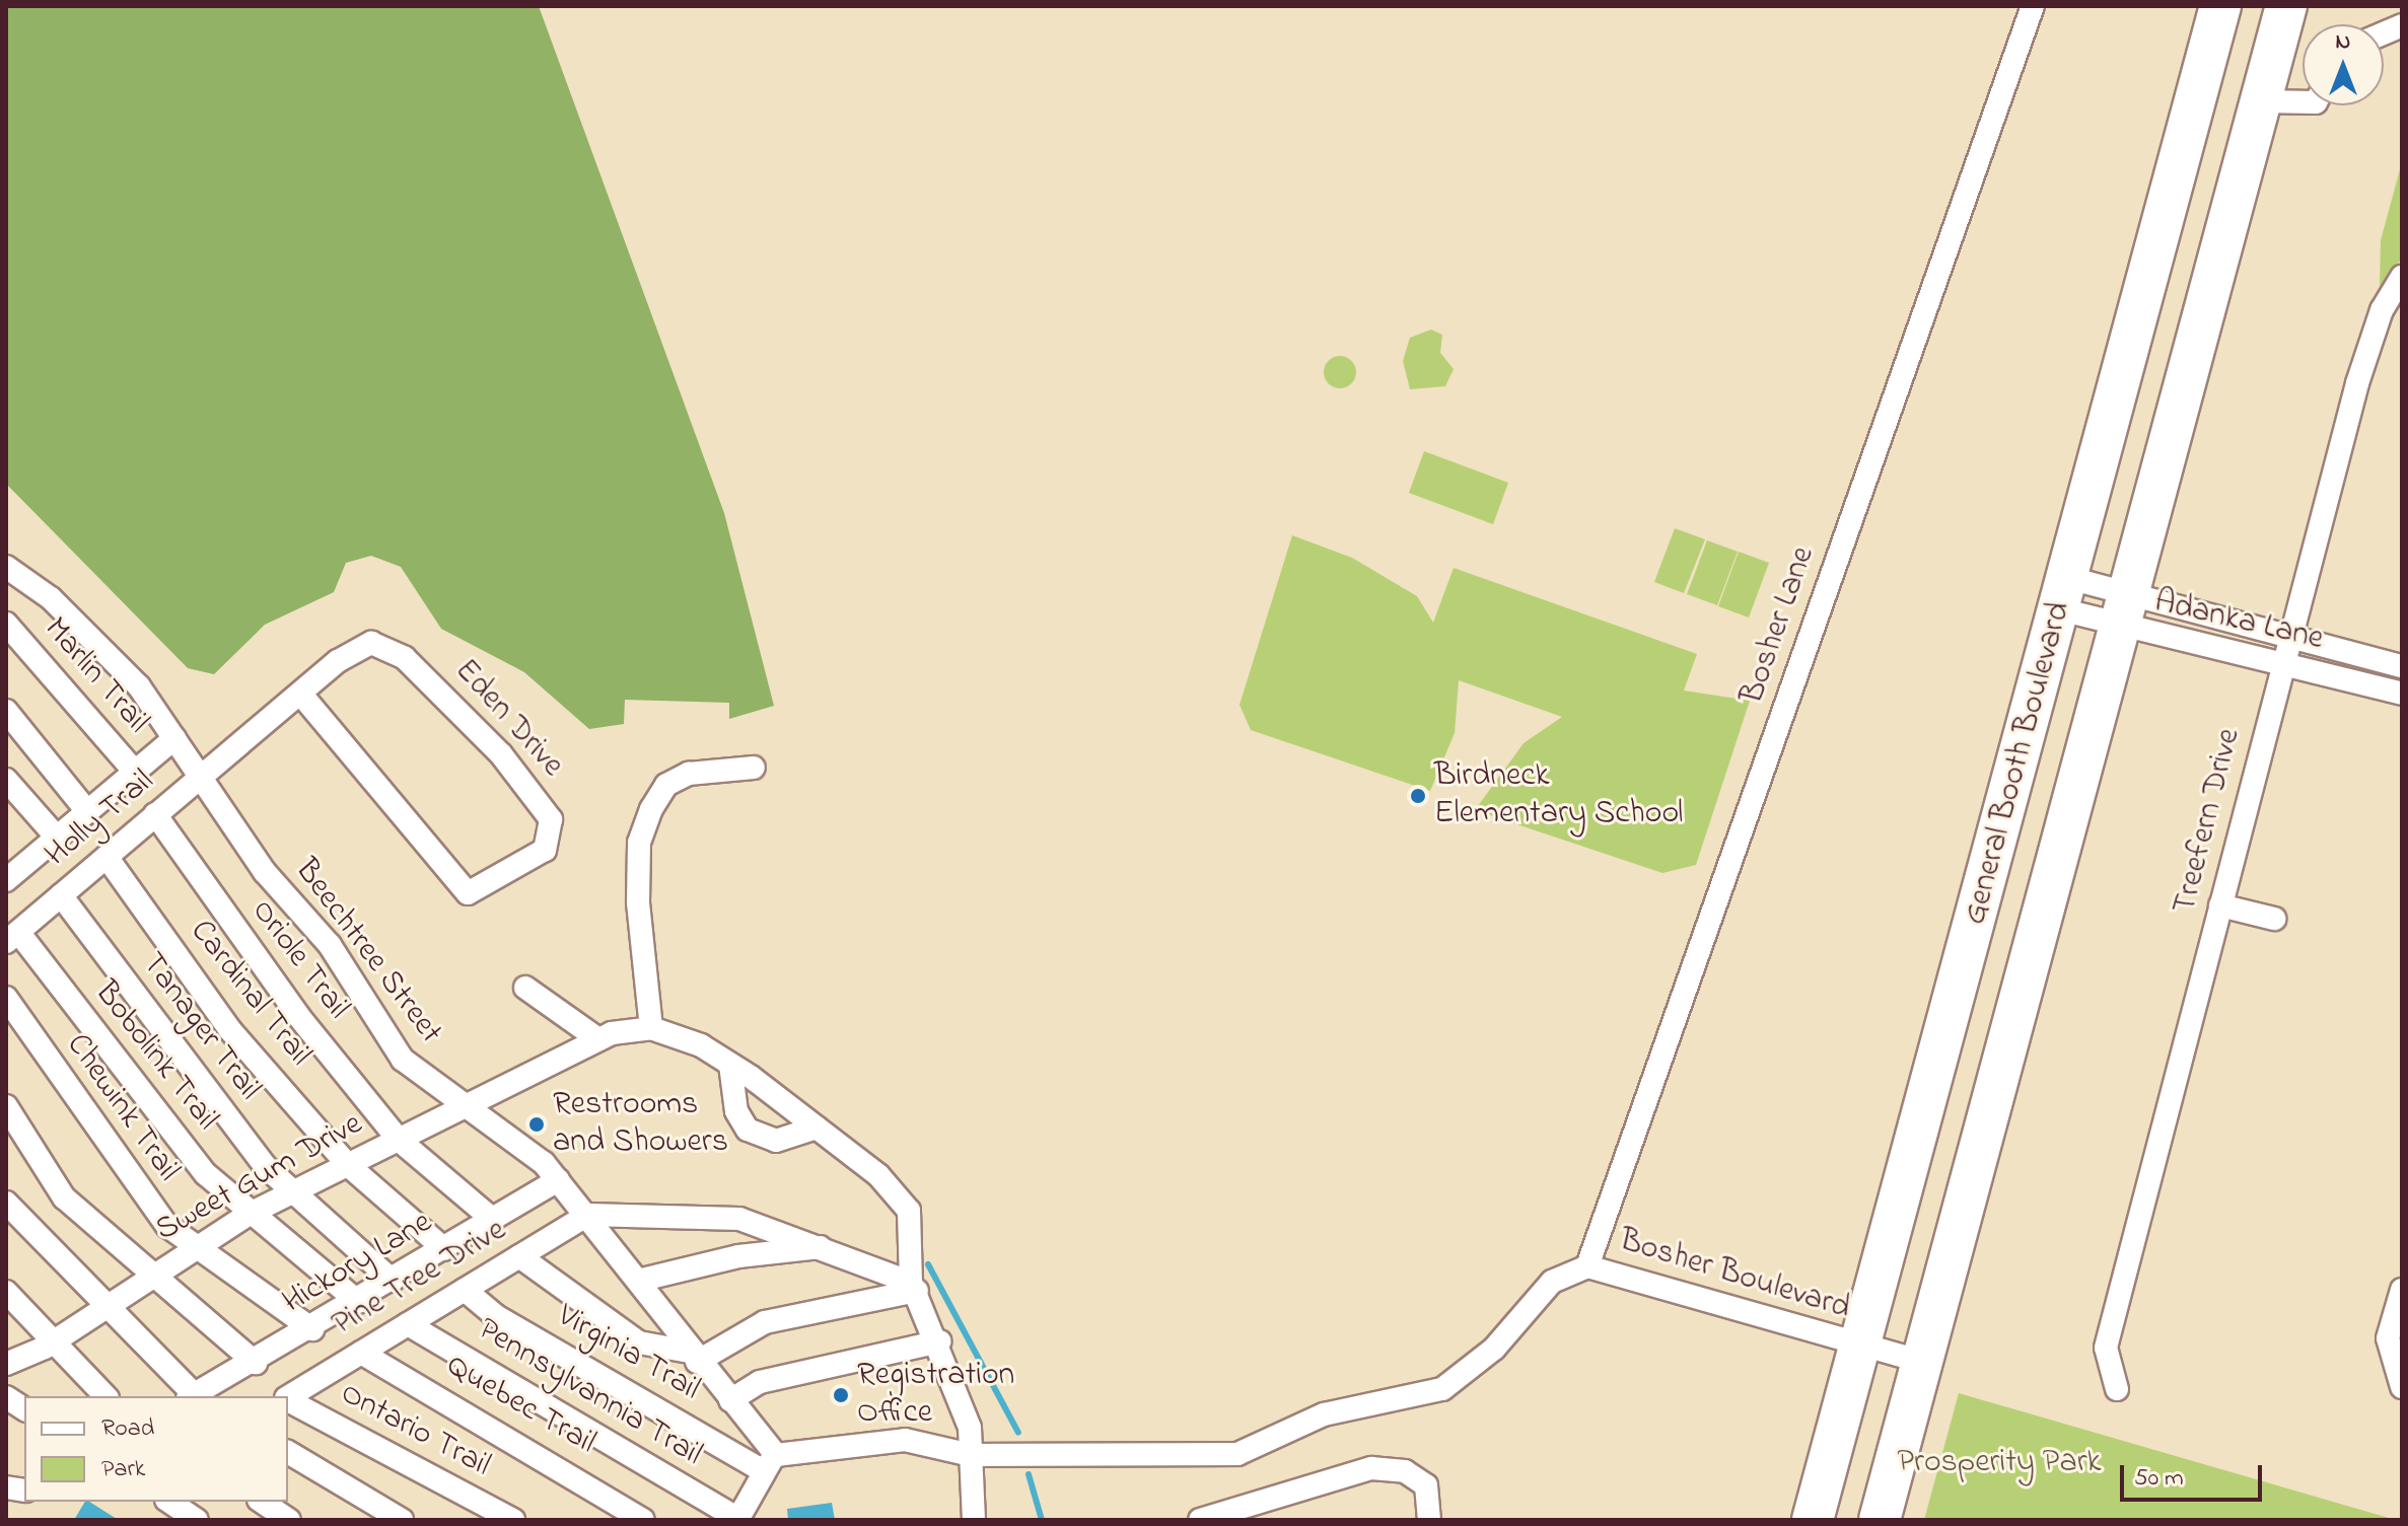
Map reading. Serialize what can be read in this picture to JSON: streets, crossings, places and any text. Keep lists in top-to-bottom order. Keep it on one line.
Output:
{"streets":{"highway":["General Booth Boulevard"],"street":["Adanka Lane","Bosher Lane","Marlin Trail","Eden Drive","Holly Trail","Treefern Drive","Beechtree Street","Oriole Trail","Cardinal Trail","Tanager Trail","Bobolink Trail","Chewink Trail","Sweet Gum Drive","Hickory Lane","Bosher Boulevard","Pine Tree Drive","Virginia Trail","Pennsylvannia Trail","Quebec Trail","Ontario Trail"]},"crossings":[["Adanka Lane","General Booth Boulevard"],["Adanka Lane","Treefern Drive"],["Bosher Lane","Bosher Boulevard"],["Eden Drive","Holly Trail"],["Eden Drive","Beechtree Street"],["General Booth Boulevard","Bosher Boulevard"],["Holly Trail","Beechtree Street"],["Holly Trail","Oriole Trail"],["Holly Trail","Cardinal Trail"],["Holly Trail","Tanager Trail"],["Holly Trail","Bobolink Trail"],["Beechtree Street","Sweet Gum Drive"],["Beechtree Street","Hickory Lane"],["Beechtree Street","Pine Tree Drive"],["Beechtree Street","Virginia Trail"],["Oriole Trail","Sweet Gum Drive"],["Oriole Trail","Hickory Lane"],["Cardinal Trail","Sweet Gum Drive"],["Cardinal Trail","Hickory Lane"],["Tanager Trail","Sweet Gum Drive"],["Tanager Trail","Hickory Lane"],["Bobolink Trail","Sweet Gum Drive"],["Bobolink Trail","Hickory Lane"],["Chewink Trail","Sweet Gum Drive"],["Chewink Trail","Hickory Lane"],["Pine Tree Drive","Virginia Trail"],["Pine Tree Drive","Pennsylvannia Trail"],["Pine Tree Drive","Quebec Trail"]],"parks":["Prosperity Park"],"places":["Birdneck Elementary School","Restrooms and Showers","Registration Office"],"legend":["Road","Park"],"scale_bar":"50 m","north":"top"}
